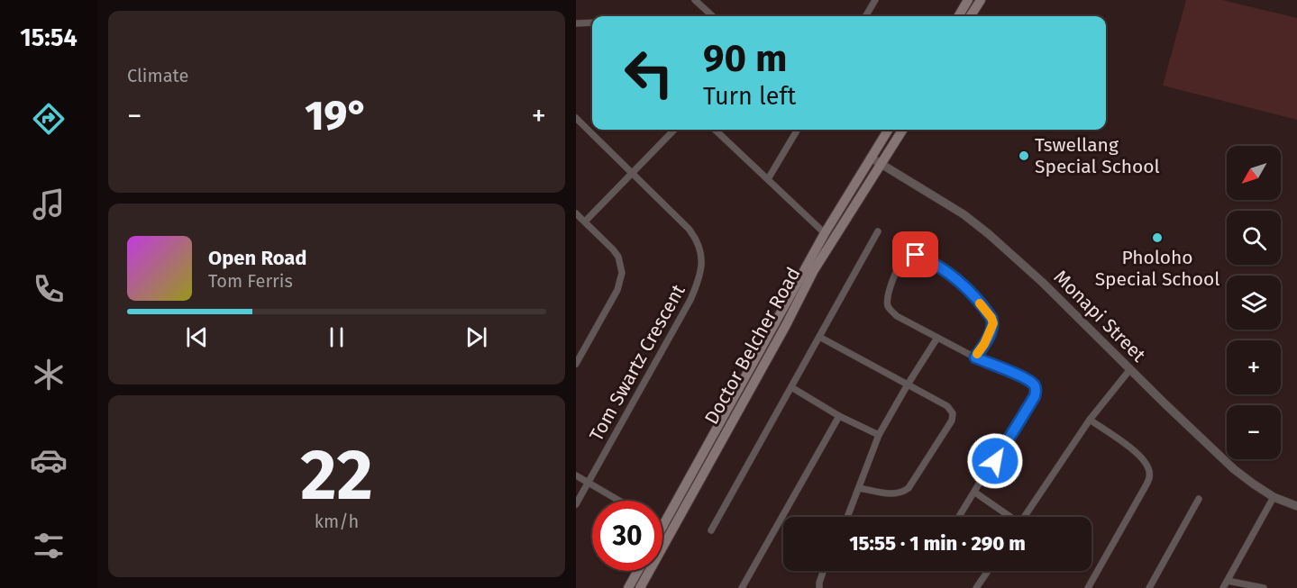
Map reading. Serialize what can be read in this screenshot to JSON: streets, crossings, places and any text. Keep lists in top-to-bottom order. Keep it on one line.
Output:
{"streets":{"main road":["Doctor Belcher Road"],"street":["Monapi Street","Tom Swartz Crescent"]},"crossings":[["Monapi Street","Doctor Belcher Road"]],"places":["Tswellang Special School","Pholoho Special School"],"north":"bottom left","page":{"tabs":"15:54","tile":["Climate",["22","km/h"]],"turn":["90 m","Turn left"],"heat":["−","19°","+"],"map_buttons":["+","−"],"song":["Open Road","Tom Ferris"],"limit":"30","trip":"15:55 · 1 min · 290 m"}}
